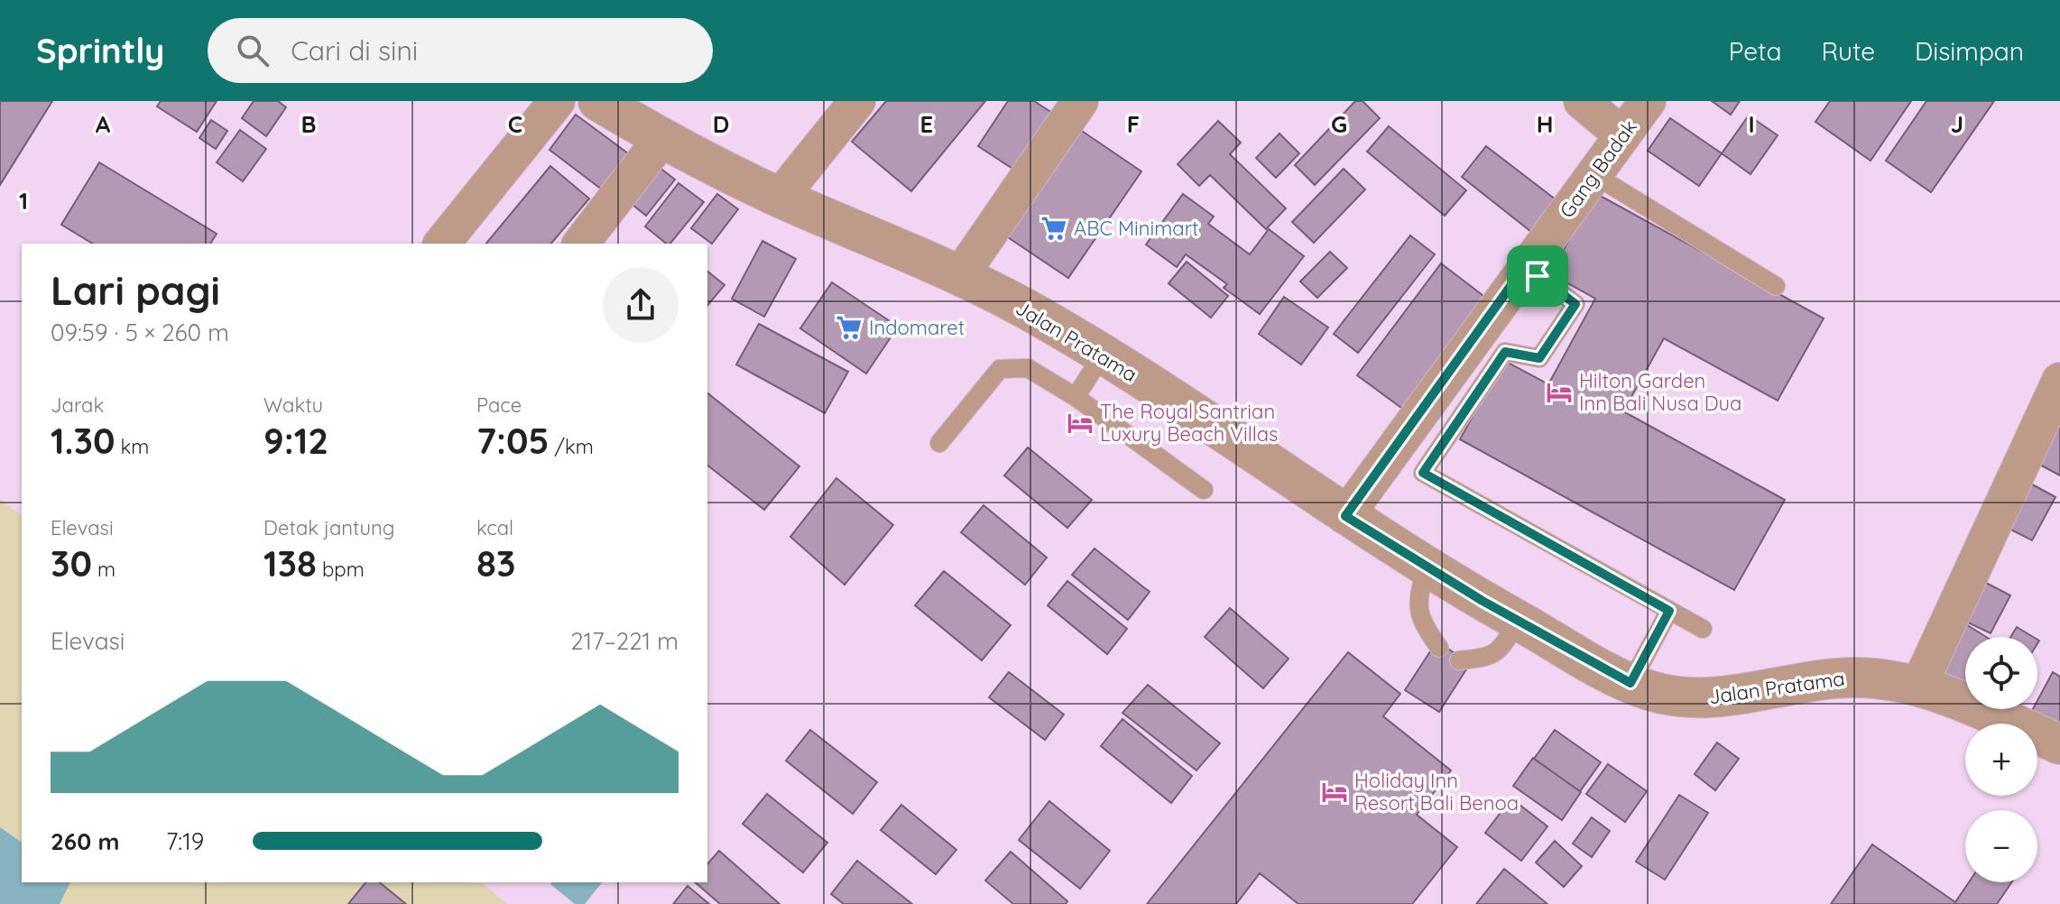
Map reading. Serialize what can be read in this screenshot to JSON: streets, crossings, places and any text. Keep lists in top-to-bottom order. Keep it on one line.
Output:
{"streets":{"street":["Gang Badak","Jalan Pratama"]},"crossings":[["Gang Badak","Jalan Pratama"]],"places":{"supermarket":["ABC Minimart","Indomaret"],"hotel":["Hilton Garden Inn Bali Nusa Dua","The Royal Santrian Luxury Beach Villas","Holiday Inn Resort Bali Benoa"]},"page":{"header":"Sprintly","search":"Cari di sini","nav":["Peta","Rute","Disimpan"],"heading":["Lari pagi","09:59 · 5 × 260 m"],"stats":[["Jarak","1.30 km"],["Waktu","9:12"],["Pace","7:05 /km"],["Elevasi","30 m"],["Detak jantung","138 bpm"],["kcal","83"]],"chart":["Elevasi","217–221 m"],"map_buttons":["+","−"],"list":[{"name":"260 m","note":"7:19"}]},"grid":{"columns":["A","B","C","D","E","F","G","H","I","J"],"rows":["1"]}}
